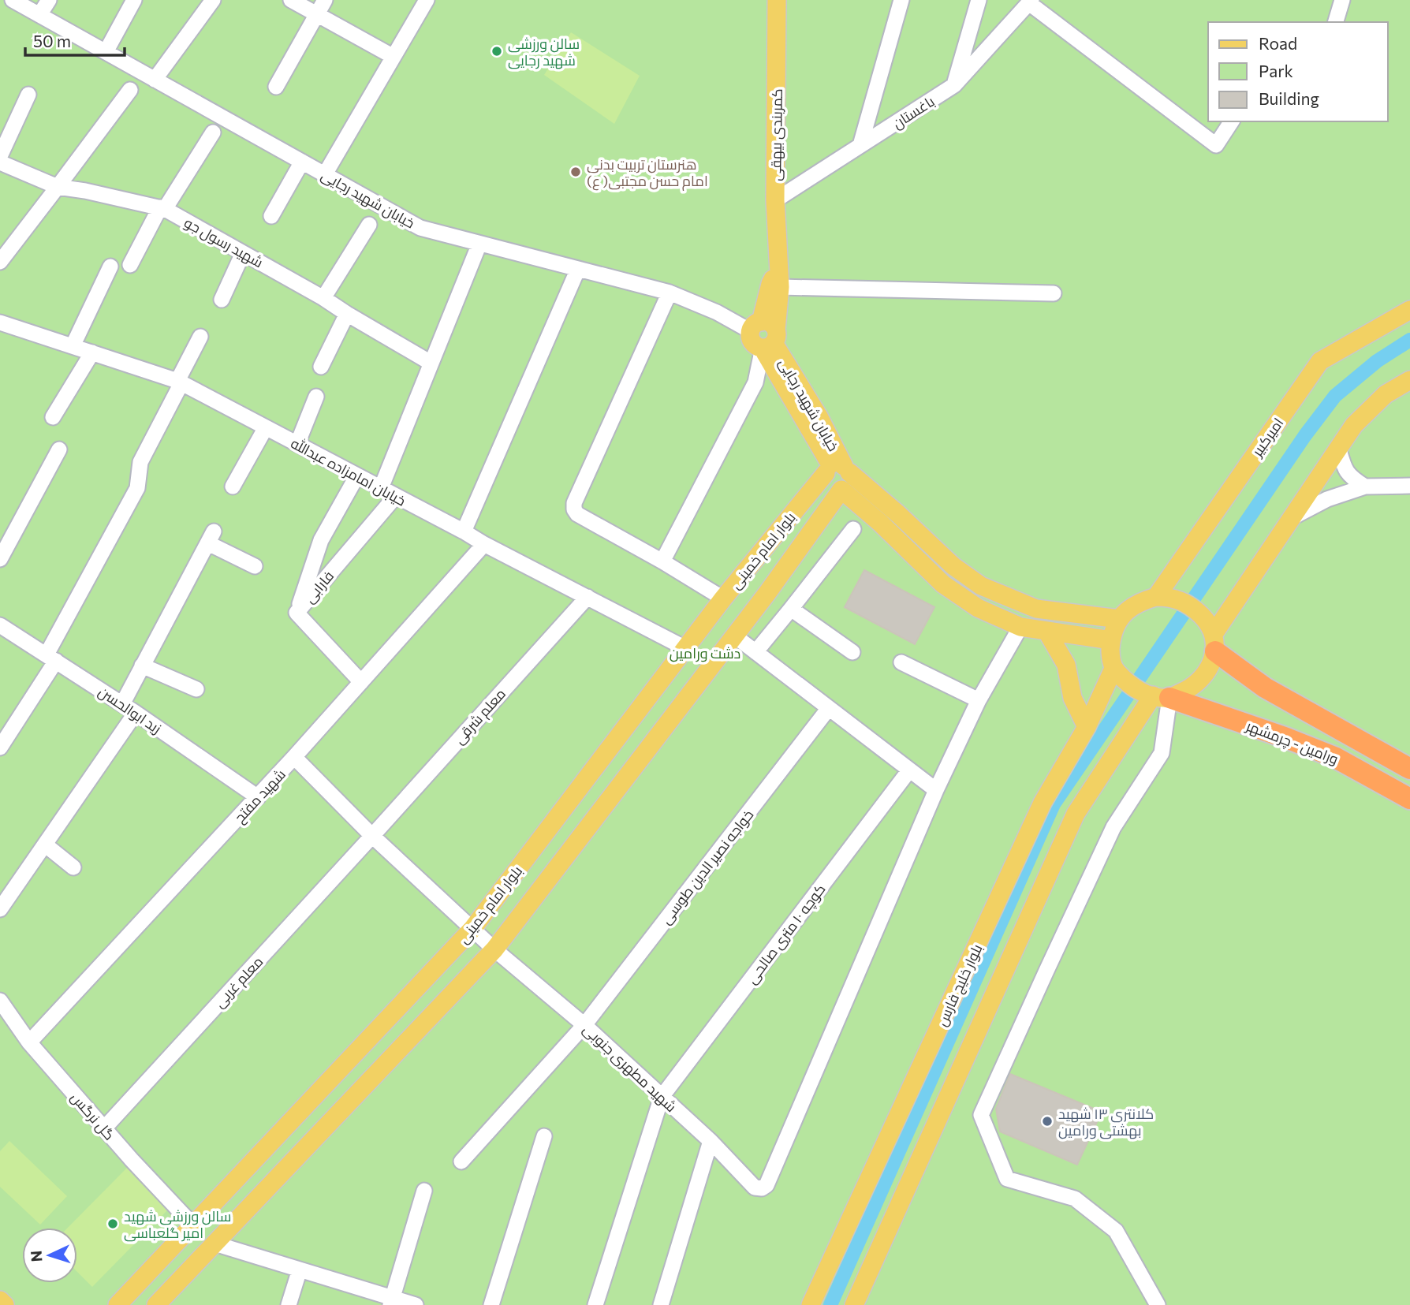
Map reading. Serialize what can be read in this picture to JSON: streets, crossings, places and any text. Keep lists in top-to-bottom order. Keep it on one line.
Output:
{"streets":{"highway":["ورامین - چرمشهر"],"main road":["کمربندی بیهقی","خیابان شهید رجایی","امیرکبیر","بلوار امام خمینی","بلوار خلیج فارس"],"street":["باغستان","شهید رسول جو","خیابان امامزاده عبدالله","فارابی","زید ابوالحسن","معلم شرقی","شهید مفتح","خواجه نصیر الدین طوسی","کوچه ۱۰ متری صالحی","معلم غربی","شهید مطهری جنوبی","گل نرگس"]},"crossings":[["باغستان","کمربندی بیهقی"],["کمربندی بیهقی","خیابان شهید رجایی"],["خیابان شهید رجایی","بلوار امام خمینی"],["امیرکبیر","ورامین - چرمشهر"],["امیرکبیر","بلوار خلیج فارس"],["خیابان امامزاده عبدالله","بلوار امام خمینی"],["خیابان امامزاده عبدالله","فارابی"],["خیابان امامزاده عبدالله","معلم شرقی"],["خیابان امامزاده عبدالله","شهید مفتح"],["بلوار امام خمینی","شهید مطهری جنوبی"],["بلوار امام خمینی","گل نرگس"],["زید ابوالحسن","شهید مفتح"],["معلم شرقی","معلم غربی"],["معلم شرقی","شهید مطهری جنوبی"],["ورامین - چرمشهر","بلوار خلیج فارس"],["شهید مفتح","شهید مطهری جنوبی"],["شهید مفتح","گل نرگس"],["خواجه نصیر الدین طوسی","شهید مطهری جنوبی"],["کوچه ۱۰ متری صالحی","شهید مطهری جنوبی"],["معلم غربی","شهید مطهری جنوبی"],["معلم غربی","گل نرگس"]],"parks":["دشت ورامین"],"places":["سالن ورزشی شهید رجایی","هنرستان تربیت بدنی امام حسن مجتبی( ع)","کلانتری ۱۳ شهید بهشتی ورامین","سالن ورزشی شهید امیر گلعباسی"],"legend":["Road","Park","Building"],"scale_bar":"50 m","north":"left"}
